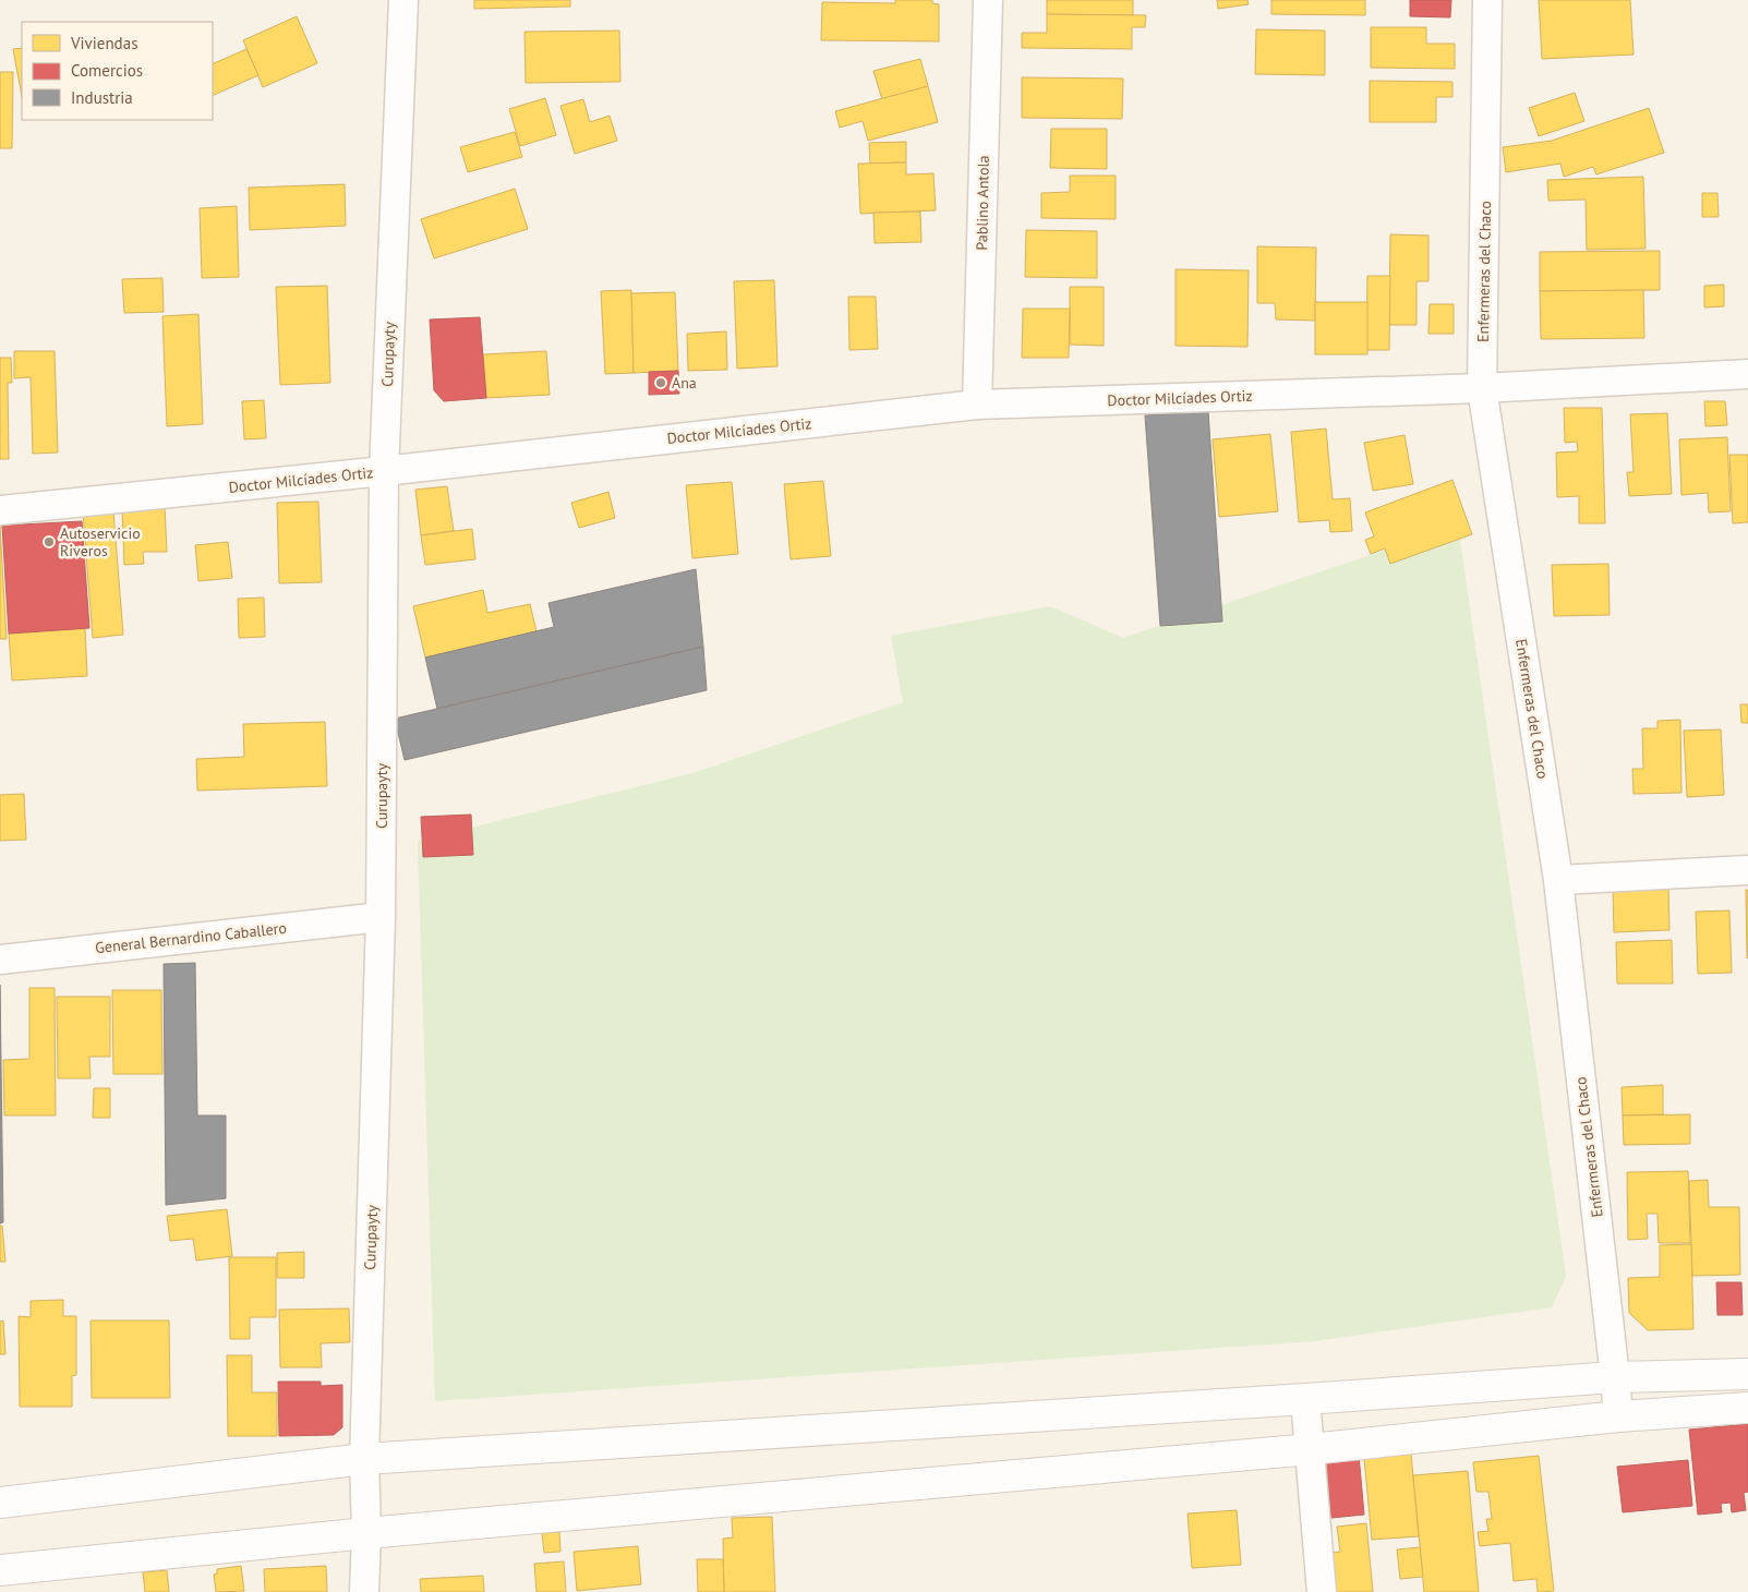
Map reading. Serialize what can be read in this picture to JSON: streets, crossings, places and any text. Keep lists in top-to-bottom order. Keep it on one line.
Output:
{"streets":{"street":["Pablino Antola","Enfermeras del Chaco","Curupayty","Doctor Milcíades Ortiz","General Bernardino Caballero"]},"crossings":[["Pablino Antola","Doctor Milcíades Ortiz"],["Enfermeras del Chaco","Doctor Milcíades Ortiz"],["Curupayty","Doctor Milcíades Ortiz"],["Curupayty","General Bernardino Caballero"]],"places":["Ana","Autoservicio Riveros"],"legend":["Viviendas","Comercios","Industria"]}
